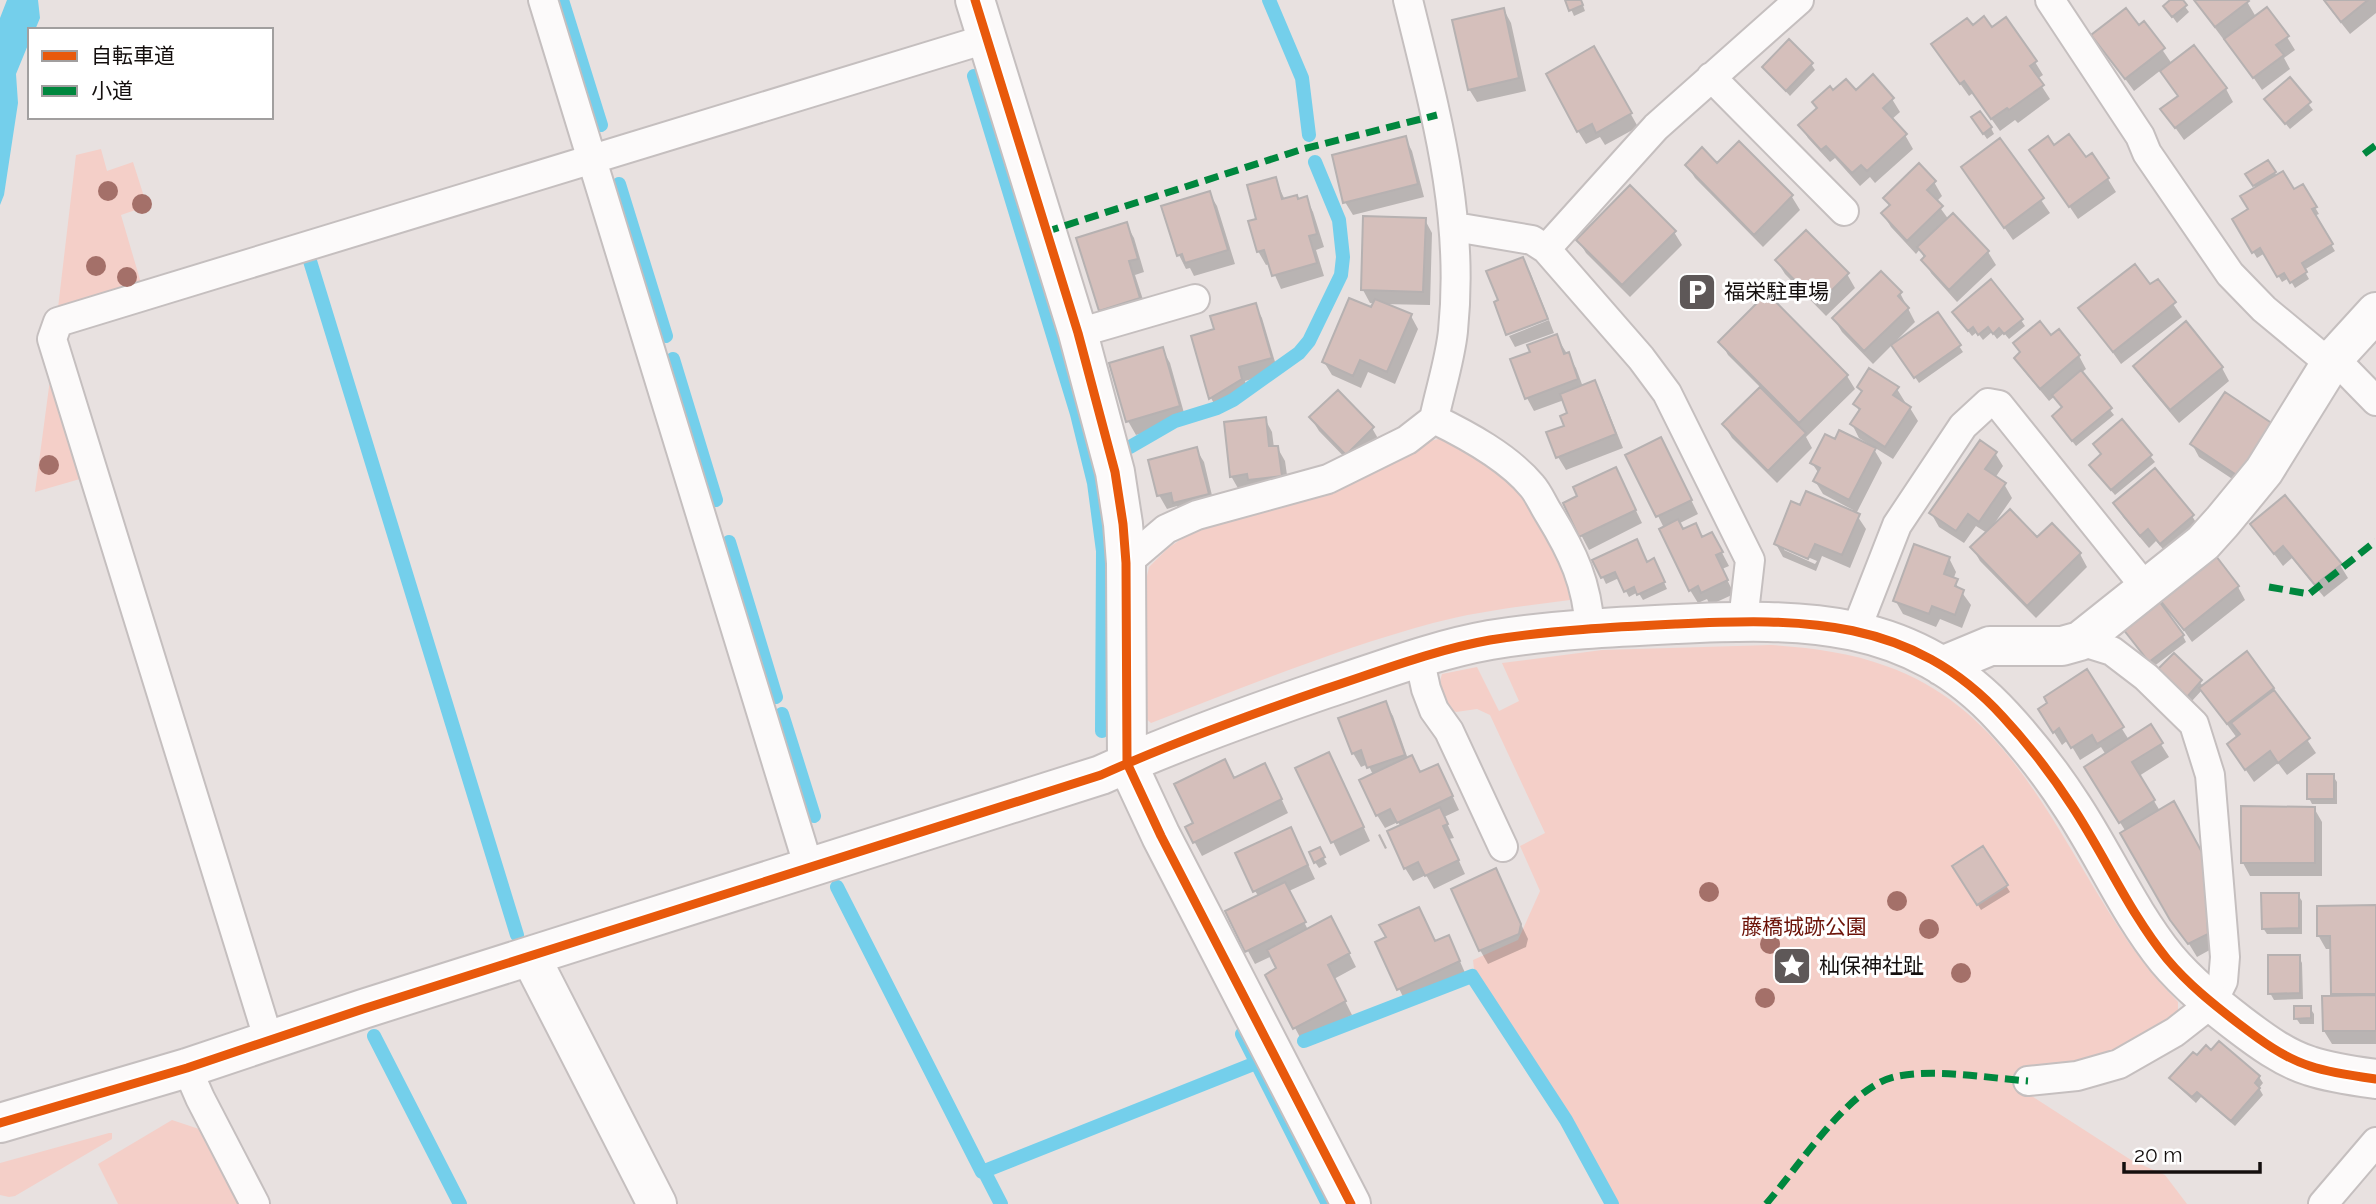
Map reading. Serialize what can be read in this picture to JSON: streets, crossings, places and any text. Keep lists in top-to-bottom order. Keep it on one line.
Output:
{"parks":["藤橋城跡公園"],"places":{"parking":["福栄駐車場"],"place":["杣保神社趾"]},"legend":["自転車道","小道"],"scale_bar":"20 m"}
